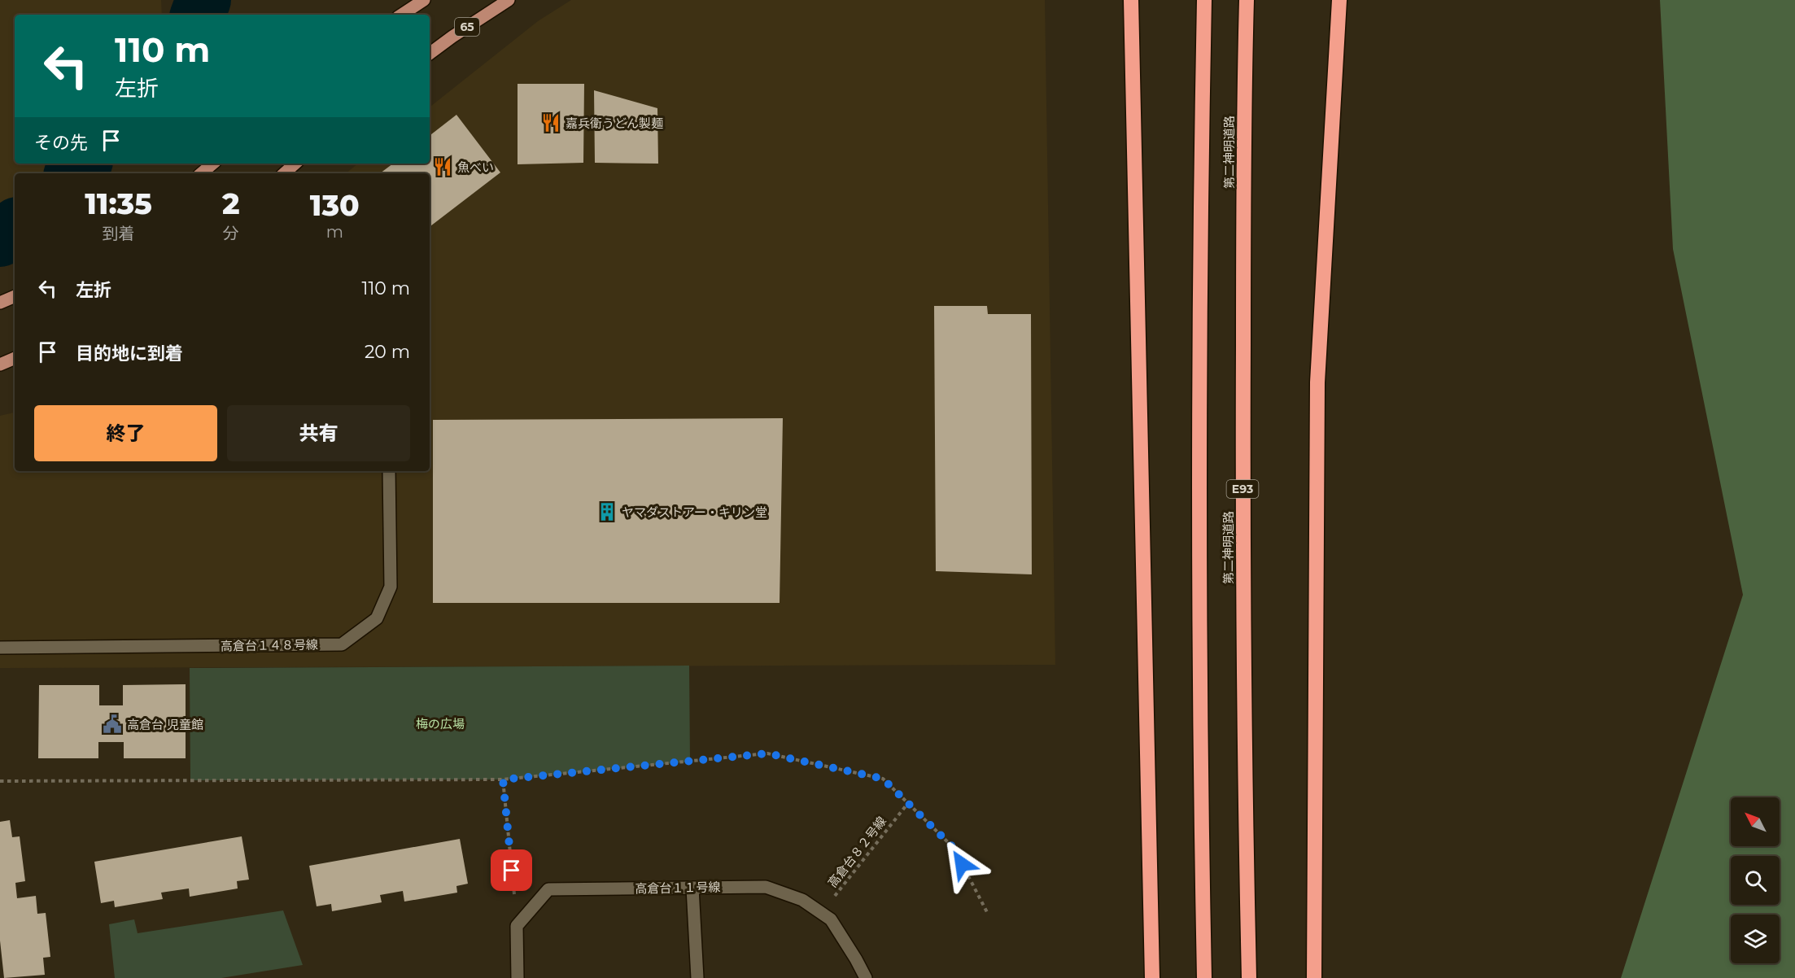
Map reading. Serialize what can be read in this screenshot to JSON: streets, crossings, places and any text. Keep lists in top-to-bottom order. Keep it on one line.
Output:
{"streets":{"highway":["第二神明道路","E93"],"main road":["65"],"street":["高倉台１４８号線","高倉台１１号線"],"path":["高倉台８２号線"]},"crossings":[["高倉台８２号線","高倉台１１号線"]],"parks":["梅の広場"],"places":{"restaurant":["嘉兵衛うどん製麺","魚べい"],"building":["ヤマダストアー・キリン堂"],"public building":["高倉台 児童館"]},"north":"top left","page":{"turn":["110 m","左折"],"then":"その先","eta":["11:35","到着","2","分","130","m"],"list":[{"name":"左折","value":"110 m"},{"name":"目的地に到着","value":"20 m"}],"buttons":["終了","共有"]}}
